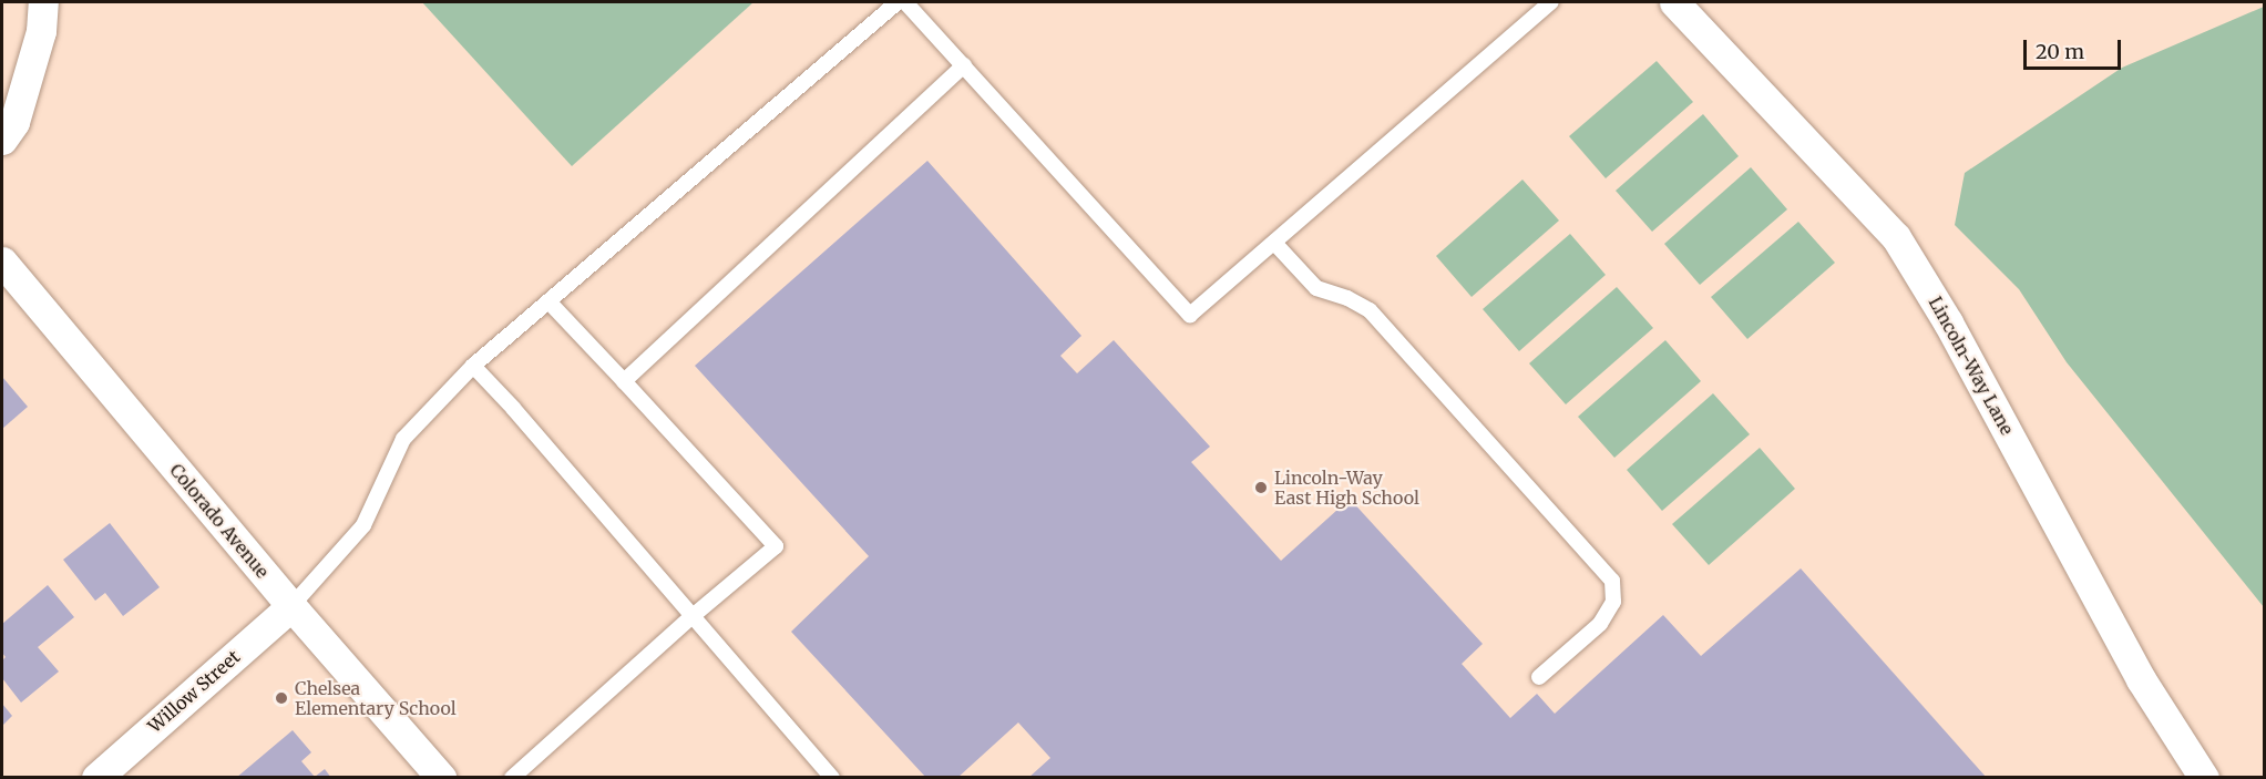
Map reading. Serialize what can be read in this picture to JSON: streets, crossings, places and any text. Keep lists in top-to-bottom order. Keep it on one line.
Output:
{"streets":{"street":["Lincoln-Way Lane","Colorado Avenue","Willow Street"]},"crossings":[["Colorado Avenue","Willow Street"]],"places":["Lincoln-Way East High School","Chelsea Elementary School"],"scale_bar":"20 m"}
